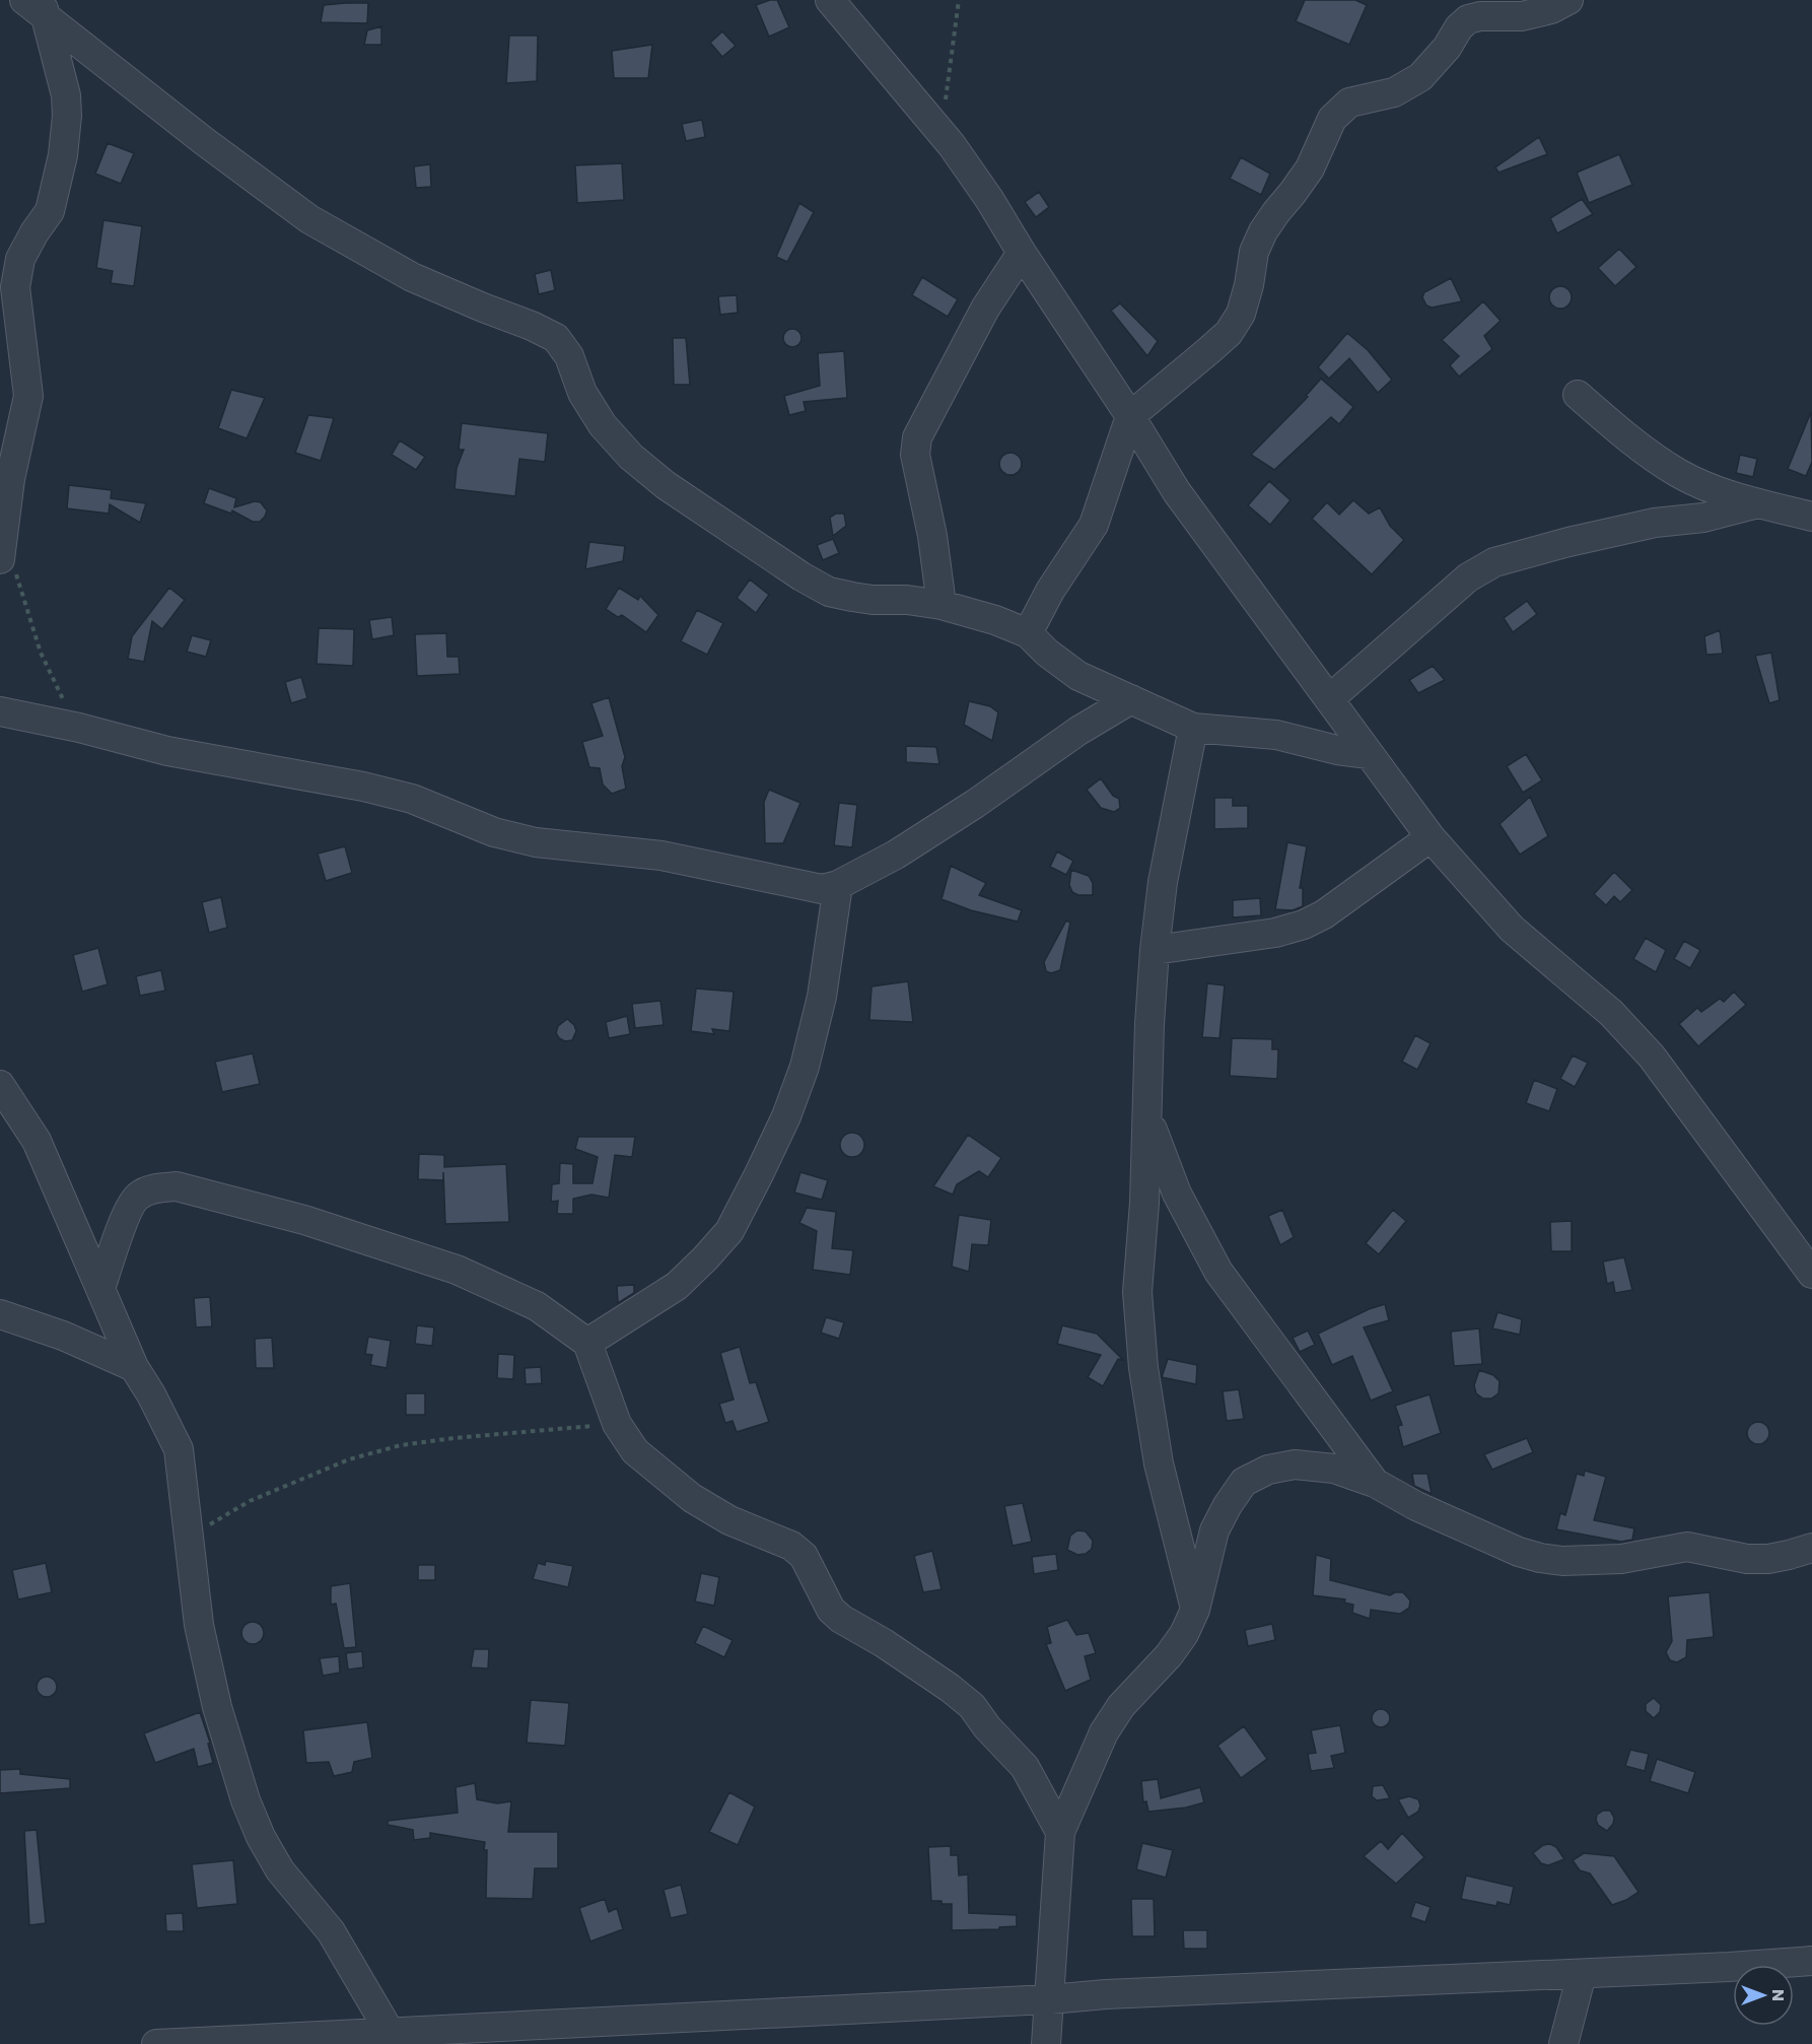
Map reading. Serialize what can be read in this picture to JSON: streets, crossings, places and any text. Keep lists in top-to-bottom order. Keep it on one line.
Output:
{"north":"right"}
